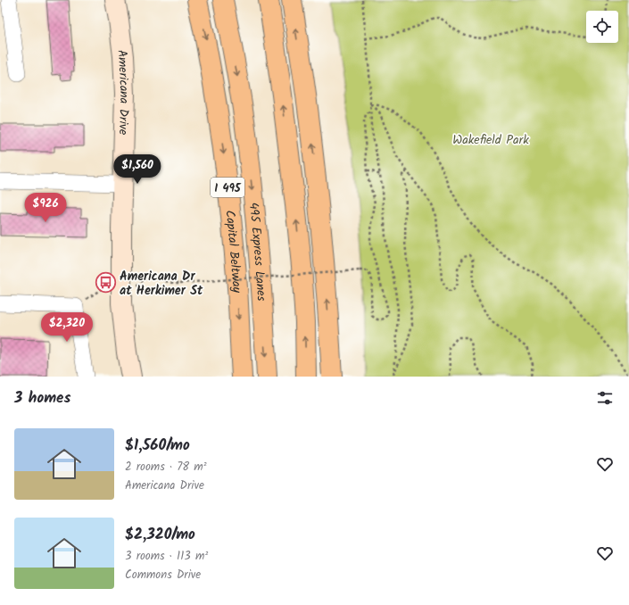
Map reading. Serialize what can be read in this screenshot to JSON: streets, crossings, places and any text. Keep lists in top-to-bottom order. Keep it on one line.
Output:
{"streets":{"highway":["I 495","Capital Beltway","495 Express Lanes"],"street":["Americana Drive"]},"parks":["Wakefield Park"],"places":{"bus stop":["Americana Dr at Herkimer St"]},"page":{"price":["$1,560","$926","$2,320"],"heading":"3 homes","list":[{"name":"$1,560/mo","note":"2 rooms · 78 m² · Americana Drive"},{"name":"$2,320/mo","note":"3 rooms · 113 m² · Commons Drive"}]}}
